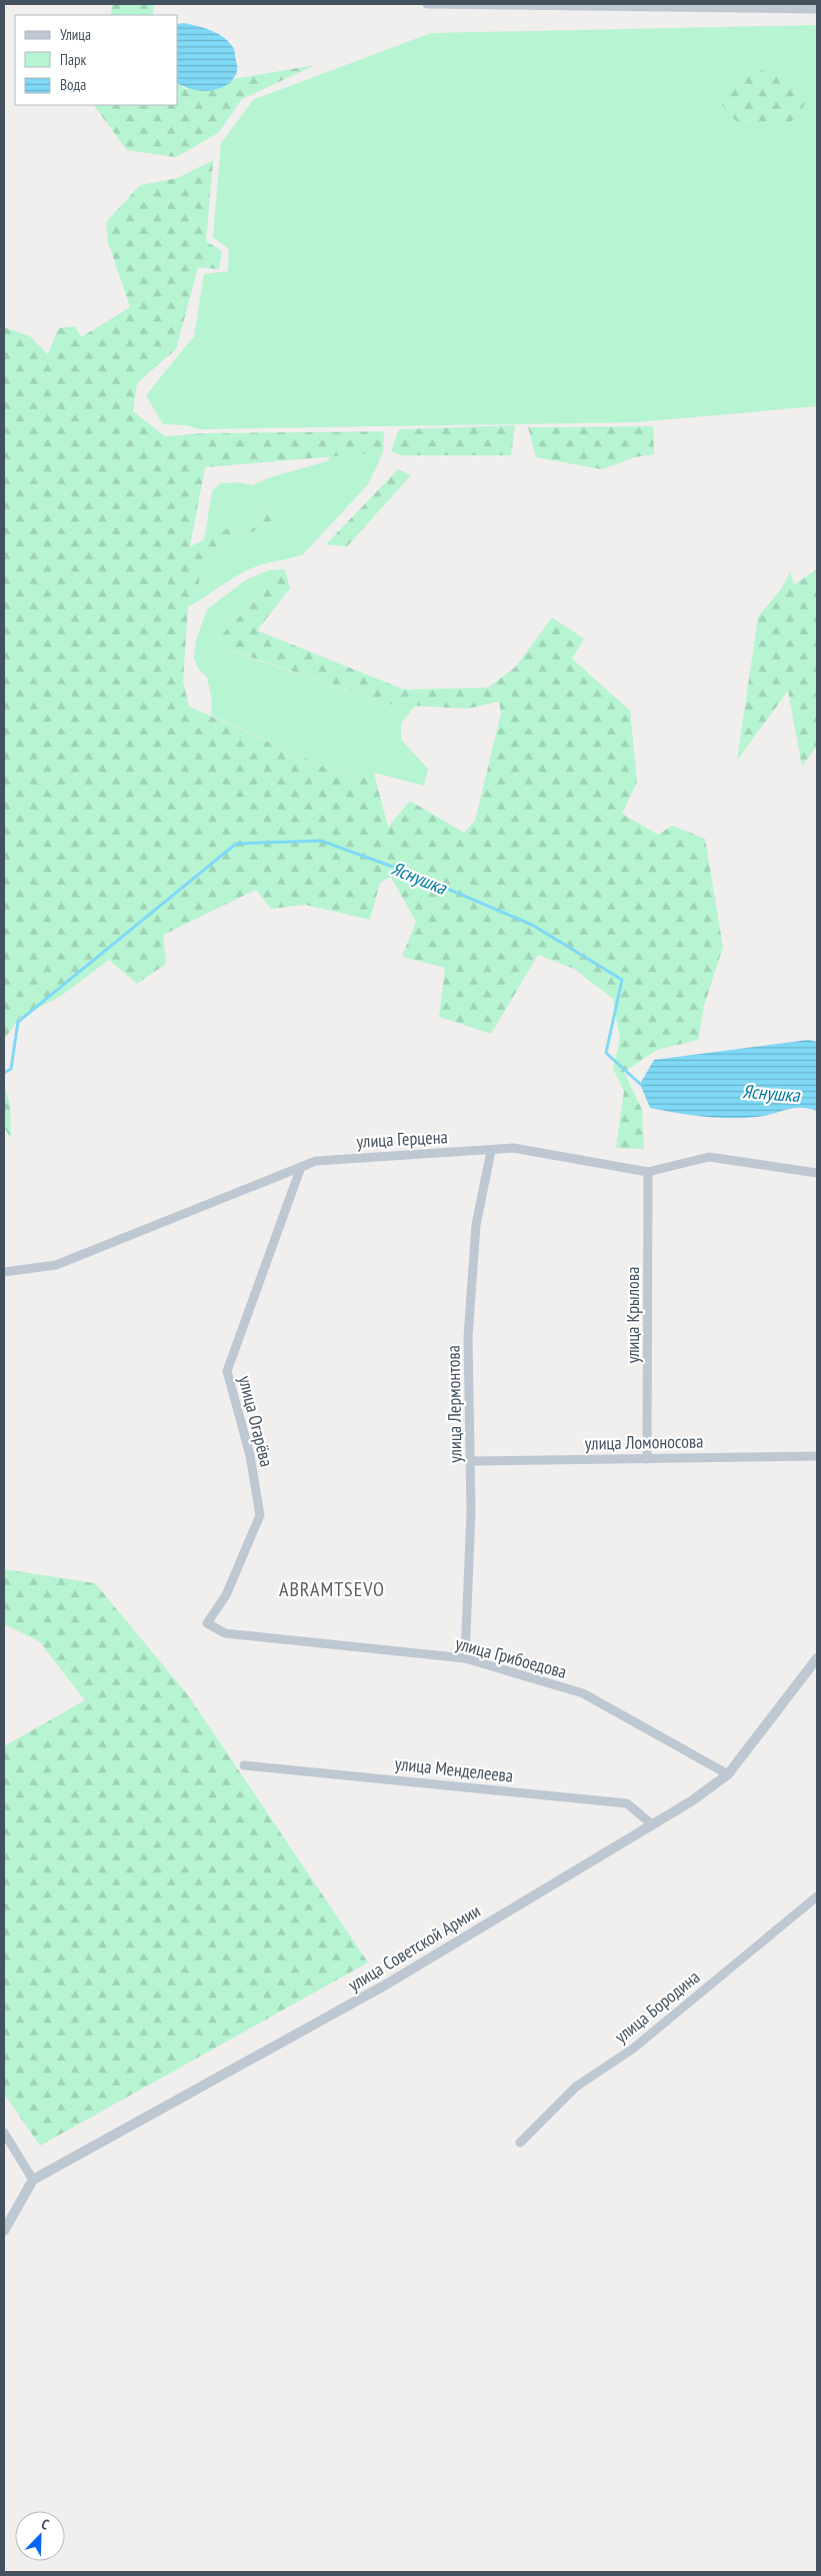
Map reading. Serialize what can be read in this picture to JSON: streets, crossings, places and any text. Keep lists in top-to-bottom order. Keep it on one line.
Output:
{"streets":{"street":["улица Герцена","улица Крылова","улица Лермонтова","улица Огарёва","улица Ломоносова","улица Грибоедова","улица Менделеева","улица Советской Армии","улица Бородина"]},"crossings":[["улица Герцена","улица Крылова"],["улица Герцена","улица Лермонтова"],["улица Герцена","улица Огарёва"],["улица Крылова","улица Ломоносова"],["улица Лермонтова","улица Ломоносова"],["улица Лермонтова","улица Грибоедова"],["улица Огарёва","улица Грибоедова"],["улица Грибоедова","улица Советской Армии"],["улица Менделеева","улица Советской Армии"]],"districts":["ABRAMTSEVO"],"water":["Яснушка"],"legend":["Улица","Парк","Вода"],"north":"top right"}
